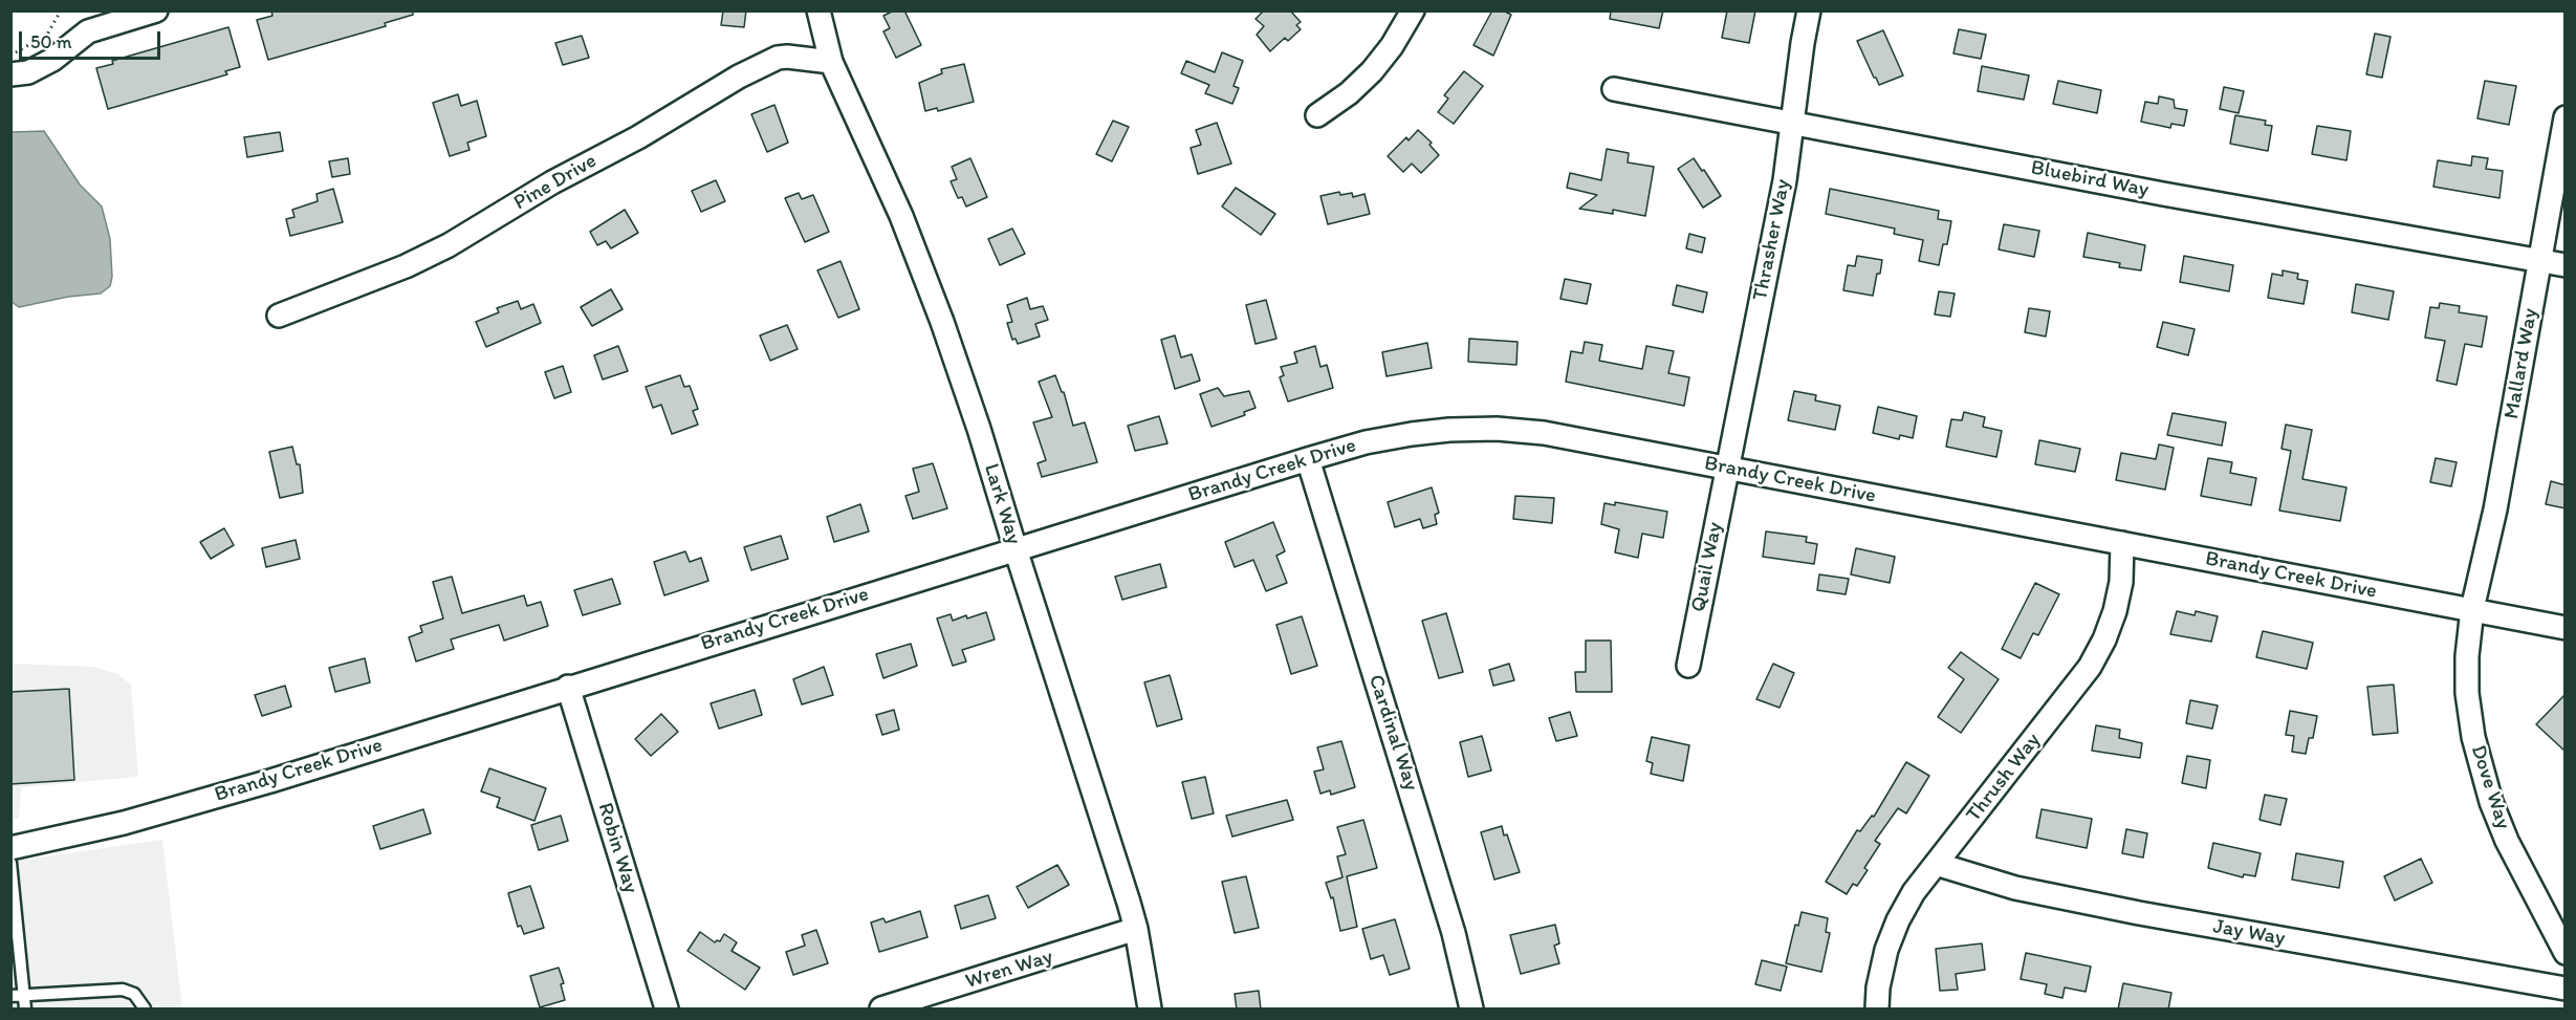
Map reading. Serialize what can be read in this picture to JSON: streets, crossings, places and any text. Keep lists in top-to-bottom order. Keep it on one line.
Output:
{"streets":{"street":["Bluebird Way","Pine Drive","Thrasher Way","Mallard Way","Brandy Creek Drive","Lark Way","Quail Way","Cardinal Way","Thrush Way","Dove Way","Robin Way","Jay Way","Wren Way"]},"crossings":[["Bluebird Way","Thrasher Way"],["Bluebird Way","Mallard Way"],["Pine Drive","Lark Way"],["Thrasher Way","Brandy Creek Drive"],["Thrasher Way","Quail Way"],["Mallard Way","Brandy Creek Drive"],["Mallard Way","Dove Way"],["Brandy Creek Drive","Lark Way"],["Brandy Creek Drive","Quail Way"],["Brandy Creek Drive","Cardinal Way"],["Brandy Creek Drive","Thrush Way"],["Brandy Creek Drive","Dove Way"],["Brandy Creek Drive","Robin Way"],["Lark Way","Wren Way"],["Thrush Way","Jay Way"]],"scale_bar":"50 m"}
